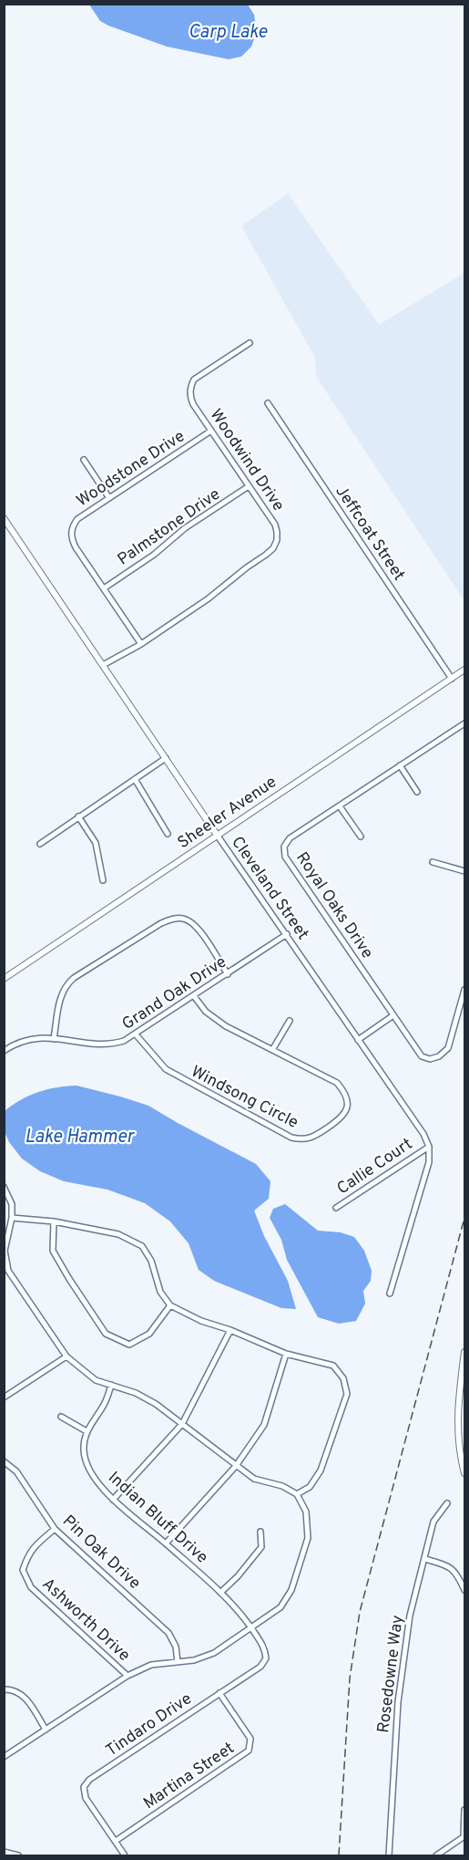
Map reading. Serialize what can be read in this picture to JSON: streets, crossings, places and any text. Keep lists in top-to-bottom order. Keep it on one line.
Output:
{"streets":{"street":["Woodwind Drive","Woodstone Drive","Palmstone Drive","Jeffcoat Street","Sheeler Avenue","Cleveland Street","Royal Oaks Drive","Grand Oak Drive","Windsong Circle","Callie Court","Indian Bluff Drive","Pin Oak Drive","Ashworth Drive","Rosedowne Way","Tindaro Drive","Martina Street"]},"crossings":[["Woodwind Drive","Woodstone Drive"],["Woodwind Drive","Palmstone Drive"],["Woodwind Drive","Cleveland Street"],["Woodstone Drive","Palmstone Drive"],["Jeffcoat Street","Sheeler Avenue"],["Sheeler Avenue","Cleveland Street"],["Cleveland Street","Grand Oak Drive"],["Cleveland Street","Callie Court"],["Grand Oak Drive","Windsong Circle"],["Indian Bluff Drive","Tindaro Drive"],["Pin Oak Drive","Ashworth Drive"],["Tindaro Drive","Martina Street"]],"water":["Carp Lake","Lake Hammer"]}
